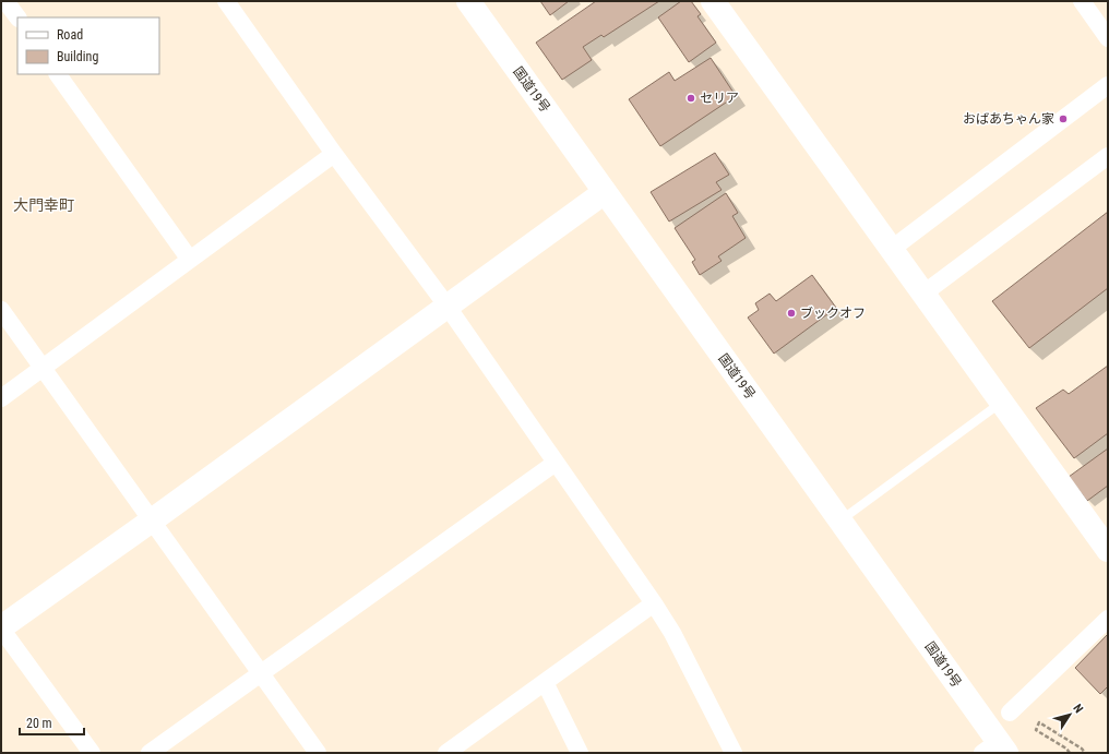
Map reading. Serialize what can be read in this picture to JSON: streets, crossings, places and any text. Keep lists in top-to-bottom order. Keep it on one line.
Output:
{"streets":{"main road":["国道19号"]},"districts":["大門幸町"],"places":["セリア","おばあちゃん家","ブックオフ"],"legend":["Road","Building"],"scale_bar":"20 m","north":"top right"}
